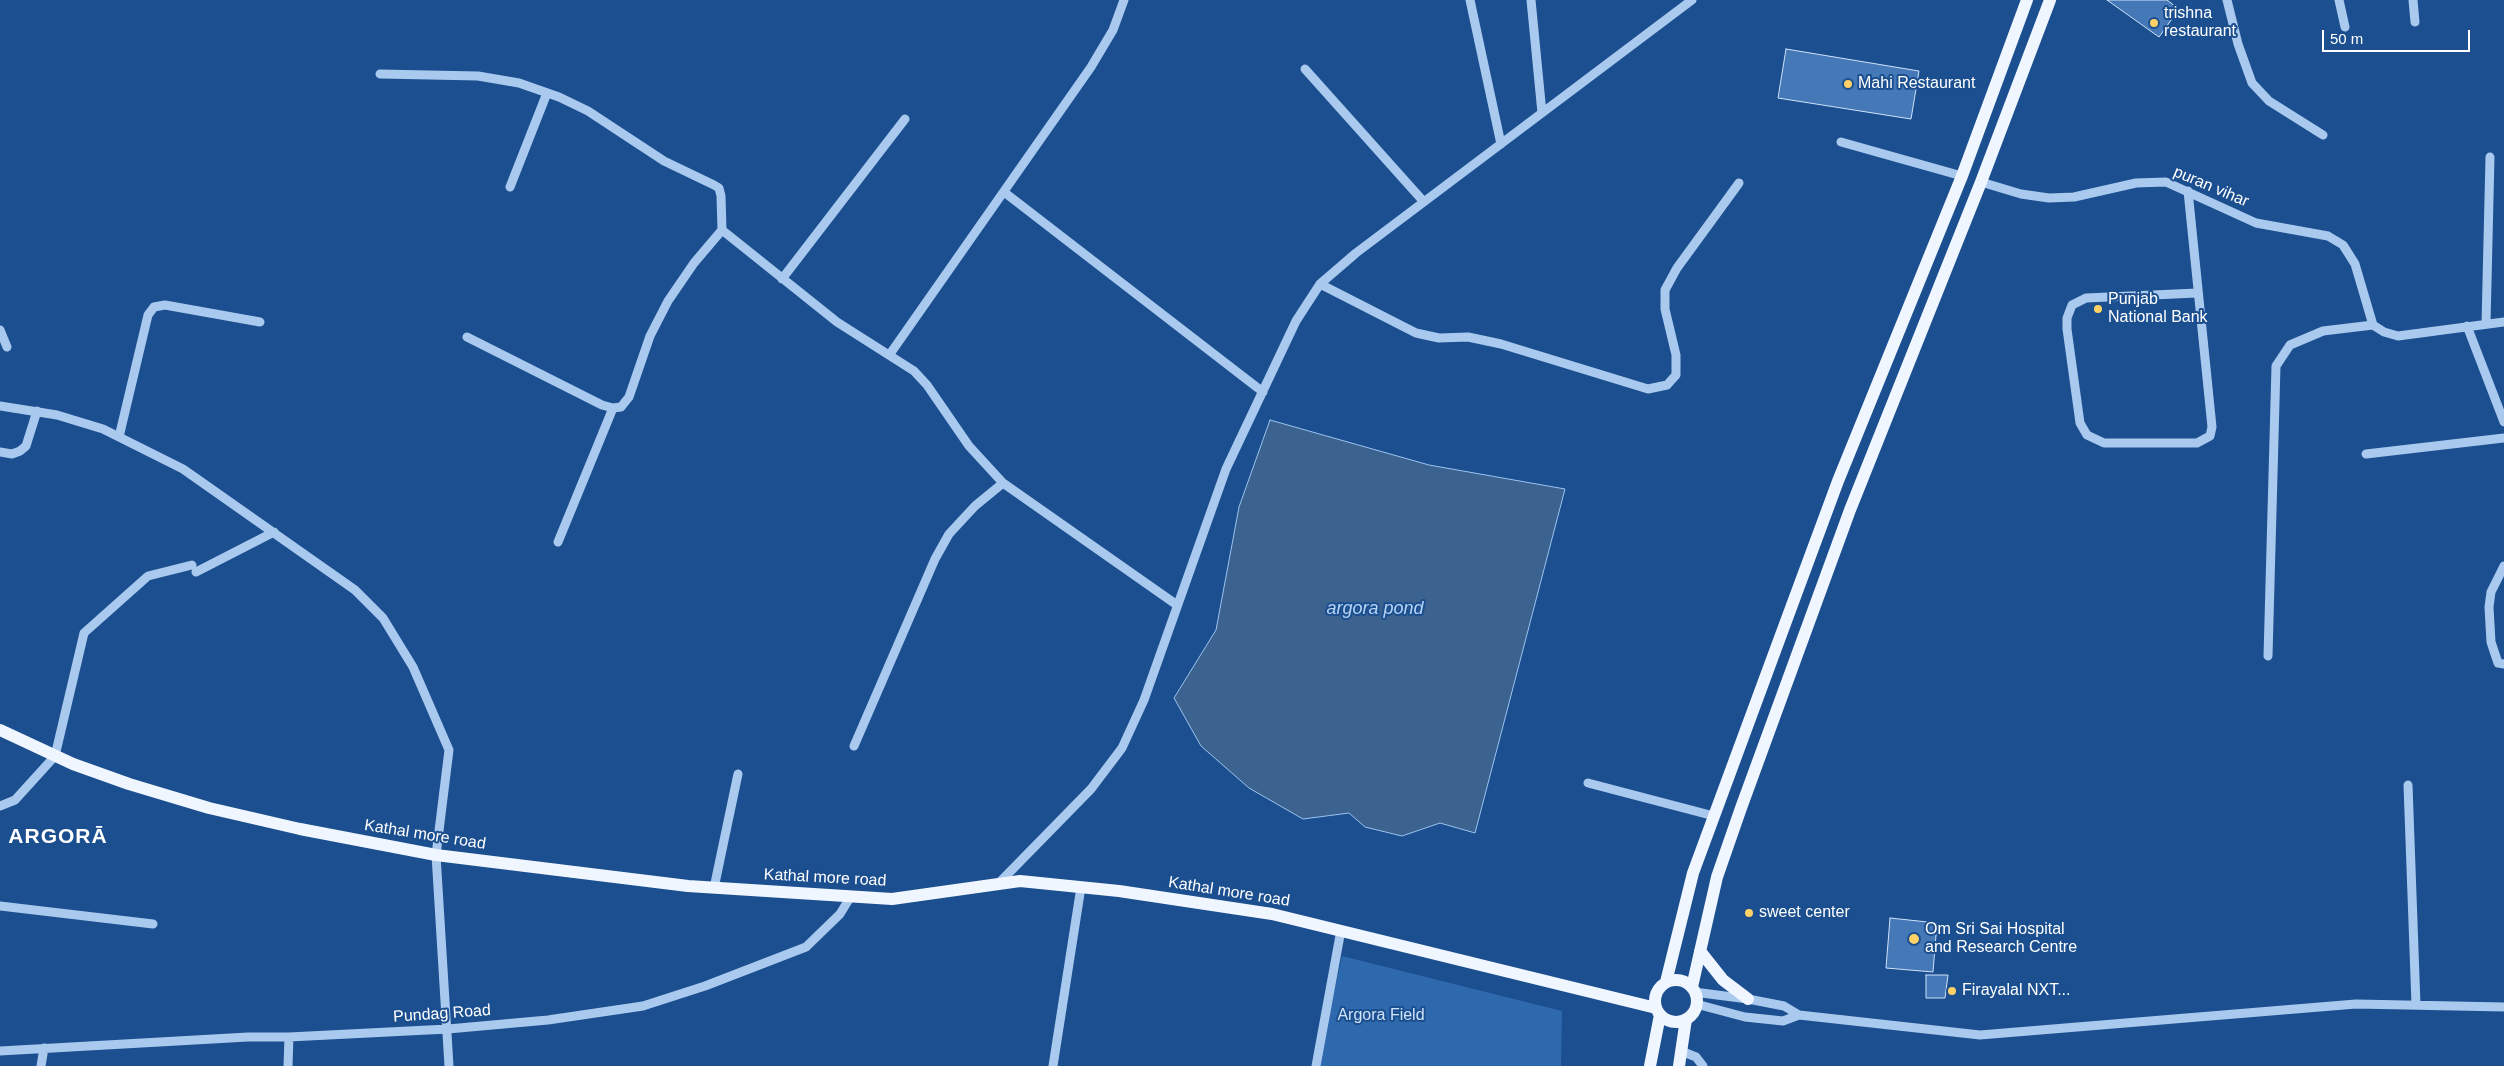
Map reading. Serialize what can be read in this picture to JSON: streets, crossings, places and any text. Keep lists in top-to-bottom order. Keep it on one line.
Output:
{"streets":{"main road":["Kathal more road"],"street":["puran vihar","Pundag Road"]},"crossings":[["Kathal more road","Pundag Road"]],"districts":["ARGORĀ"],"water":["argora pond"],"parks":["Argora Field"],"places":["trishna restaurant","Mahi Restaurant","Punjab National Bank","sweet center","Om Sri Sai Hospital and Research Centre","Firayalal NXT..."],"scale_bar":"50 m"}
